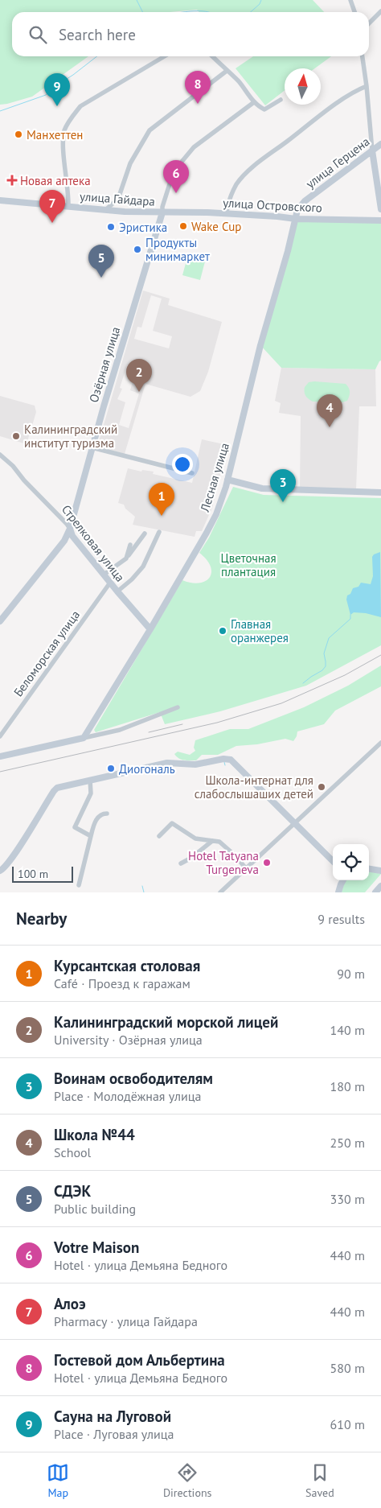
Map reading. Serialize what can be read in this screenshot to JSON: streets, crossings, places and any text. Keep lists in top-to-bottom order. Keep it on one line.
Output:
{"streets":{"street":["улица Герцена","улица Гайдара","улица Островского","Озёрная улица","Лесная улица","Стрелковая улица","Беломорская улица"]},"crossings":[["улица Герцена","улица Островского"],["улица Герцена","Лесная улица"],["улица Гайдара","улица Островского"],["улица Гайдара","Озёрная улица"],["улица Островского","Озёрная улица"],["улица Островского","Лесная улица"],["Озёрная улица","Стрелковая улица"],["Лесная улица","Стрелковая улица"],["Стрелковая улица","Беломорская улица"]],"parks":["Цветочная плантация"],"places":{"other":["Манхеттен","Wake Cup","Эристика","Продукты минимаркет","Калининградский институт туризма","Главная оранжерея","Диогональ","Школа-интернат для слабослышаших детей","Hotel Tatyana Turgeneva"],"health":["Новая аптека"]},"scale_bar":"100 m","north":"top","page":{"search":"Search here","pins":["8","9","6","7","5","2","4","3","1"],"scale":"100 m","heading":["Nearby","9 results"],"list":[{"mark":"1","name":"Курсантская столовая","note":"Café · Проезд к гаражам","value":"90 m"},{"mark":"2","name":"Калининградский морской лицей","note":"University · Озёрная улица","value":"140 m"},{"mark":"3","name":"Воинам освободителям","note":"Place · Молодёжная улица","value":"180 m"},{"mark":"4","name":"Школа №44","note":"School","value":"250 m"},{"mark":"5","name":"СДЭК","note":"Public building","value":"330 m"},{"mark":"6","name":"Votre Maison","note":"Hotel · улица Демьяна Бедного","value":"440 m"},{"mark":"7","name":"Алоэ","note":"Pharmacy · улица Гайдара","value":"440 m"},{"mark":"8","name":"Гостевой дом Альбертина","note":"Hotel · улица Демьяна Бедного","value":"580 m"},{"mark":"9","name":"Сауна на Луговой","note":"Place · Луговая улица","value":"610 m"}],"nav":["Map","Directions","Saved"]}}
